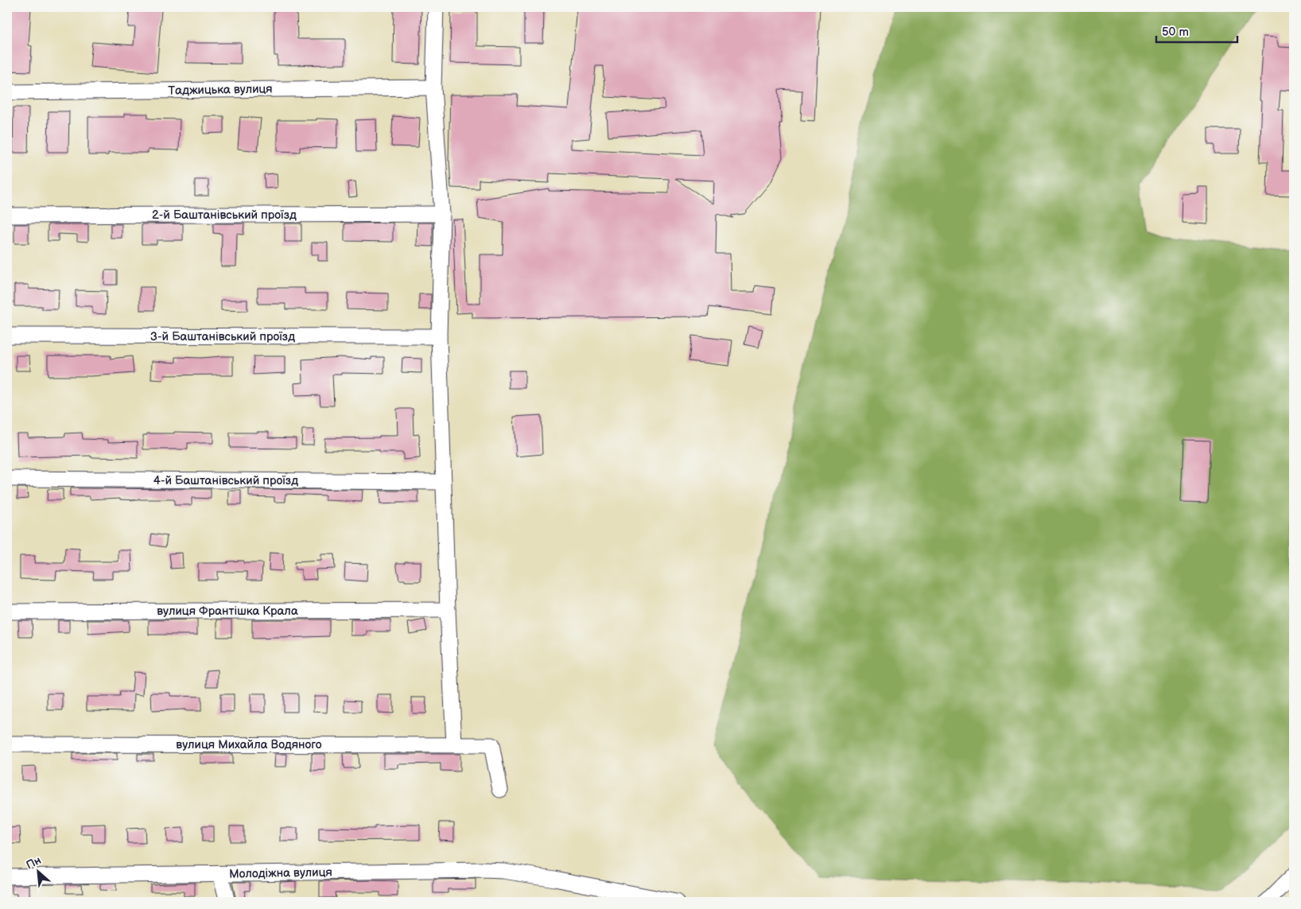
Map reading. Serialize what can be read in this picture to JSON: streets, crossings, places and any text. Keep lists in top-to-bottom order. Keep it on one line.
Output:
{"streets":{"street":["Таджицька вулиця","2-й Баштанівський проїзд","3-й Баштанівський проїзд","4-й Баштанівський проїзд","вулиця Франтішка Крала","вулиця Михайла Водяного","Молодіжна вулиця"]},"scale_bar":"50 m","north":"top left"}
